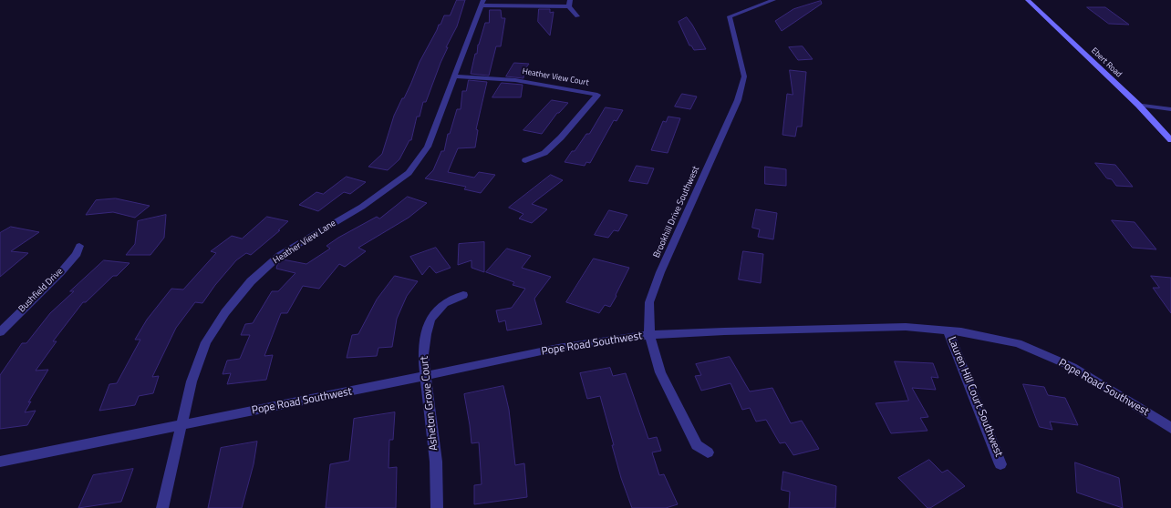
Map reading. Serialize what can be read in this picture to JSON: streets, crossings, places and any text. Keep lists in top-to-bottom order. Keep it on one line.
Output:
{"streets":{"main road":["Ebert Road"],"street":["Heather View Court","Brookhill Drive Southwest","Heather View Lane","Bushfield Drive","Pope Road Southwest","Lauren Hill Court Southwest","Asheton Grove Court"]},"crossings":[["Heather View Court","Heather View Lane"],["Brookhill Drive Southwest","Pope Road Southwest"],["Heather View Lane","Pope Road Southwest"],["Pope Road Southwest","Lauren Hill Court Southwest"],["Pope Road Southwest","Asheton Grove Court"]]}
